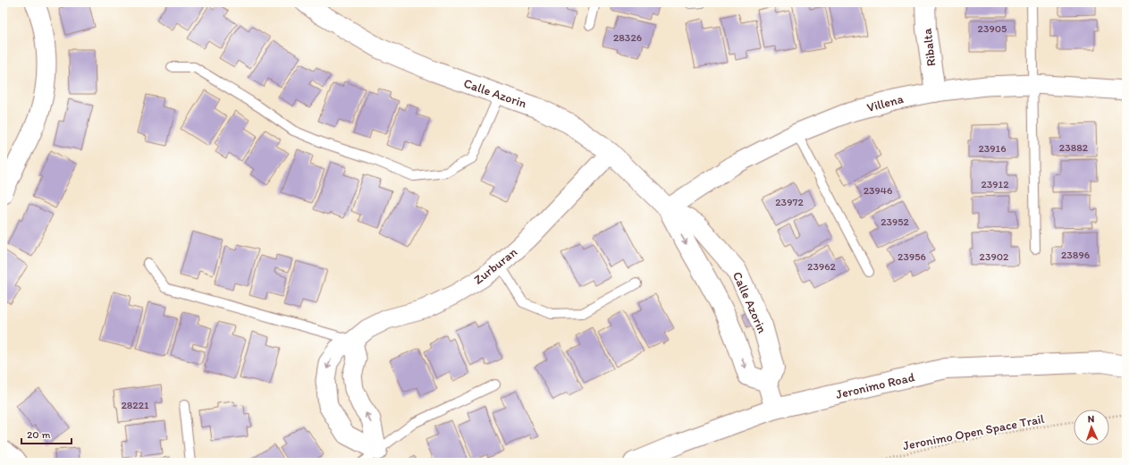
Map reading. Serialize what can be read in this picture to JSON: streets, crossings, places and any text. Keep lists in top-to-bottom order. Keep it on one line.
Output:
{"streets":{"street":["Ribalta","Calle Azorin","Villena","Zurburan","Jeronimo Road"],"path":["Jeronimo Open Space Trail"]},"crossings":[["Ribalta","Villena"],["Calle Azorin","Villena"],["Calle Azorin","Zurburan"]],"house_numbers":["23905","28326","23882","23916","23912","23946","23972","23952","23896","23956","23902","23962","28221"],"scale_bar":"20 m","north":"top"}
